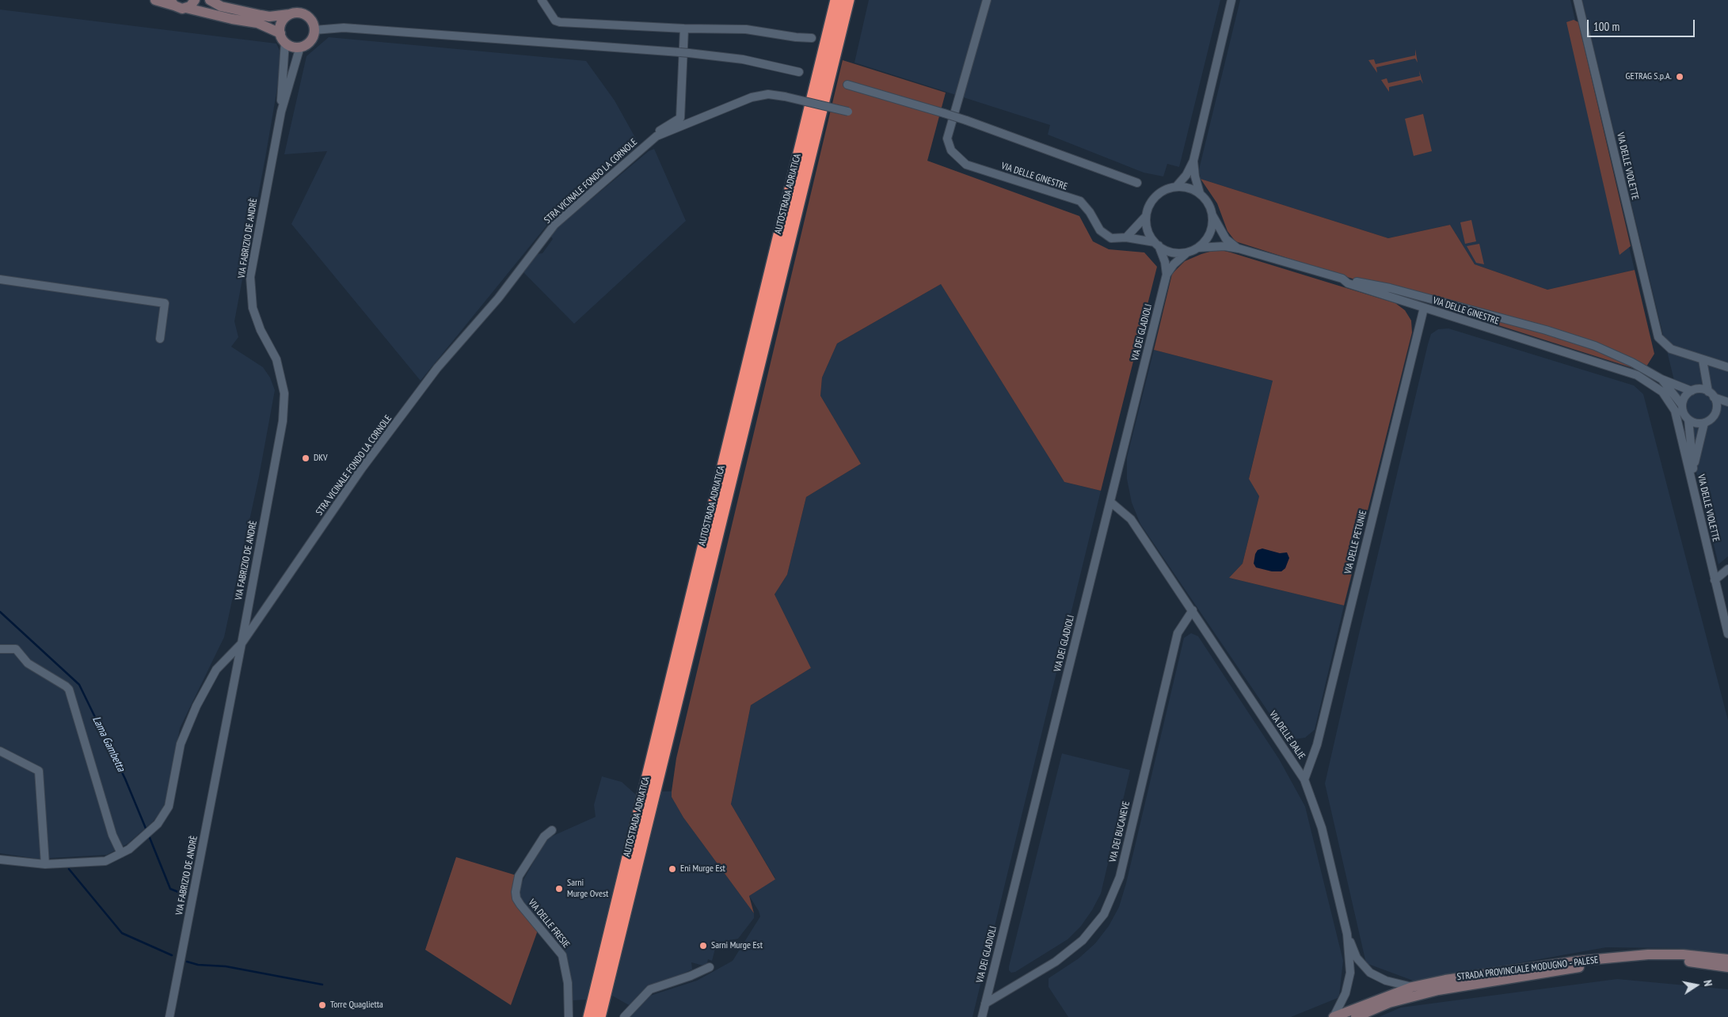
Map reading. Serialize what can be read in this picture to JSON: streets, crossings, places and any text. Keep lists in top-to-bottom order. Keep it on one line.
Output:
{"streets":{"highway":["AUTOSTRADA ADRIATICA"],"main road":["STRADA PROVINCIALE MODUGNO - PALESE"],"street":["VIA DELLE VIOLETTE","VIA DELLE GINESTRE","STRA VICINALE FONDO LA CORNOLE","VIA FABRIZIO DE ANDRÈ","VIA DEI GLADIOLI","VIA DELLE PETUNIE","VIA DELLE DALIE","VIA DEI BUCANEVE","VIA DELLE FRESIE"]},"crossings":[["VIA DELLE VIOLETTE","VIA DELLE GINESTRE"],["VIA DELLE GINESTRE","VIA DEI GLADIOLI"],["VIA DELLE GINESTRE","VIA DELLE PETUNIE"],["STRA VICINALE FONDO LA CORNOLE","VIA FABRIZIO DE ANDRÈ"],["VIA DEI GLADIOLI","VIA DELLE DALIE"],["VIA DEI GLADIOLI","VIA DEI BUCANEVE"],["VIA DELLE PETUNIE","VIA DELLE DALIE"],["VIA DELLE DALIE","VIA DEI BUCANEVE"],["VIA DELLE DALIE","STRADA PROVINCIALE MODUGNO - PALESE"]],"water":["Lama Gambetta"],"places":["GETRAG S.p.A.","DKV","Eni Murge Est","Sarni Murge Ovest","Sarni Murge Est","Torre Quaglietta"],"scale_bar":"100 m","north":"right"}
